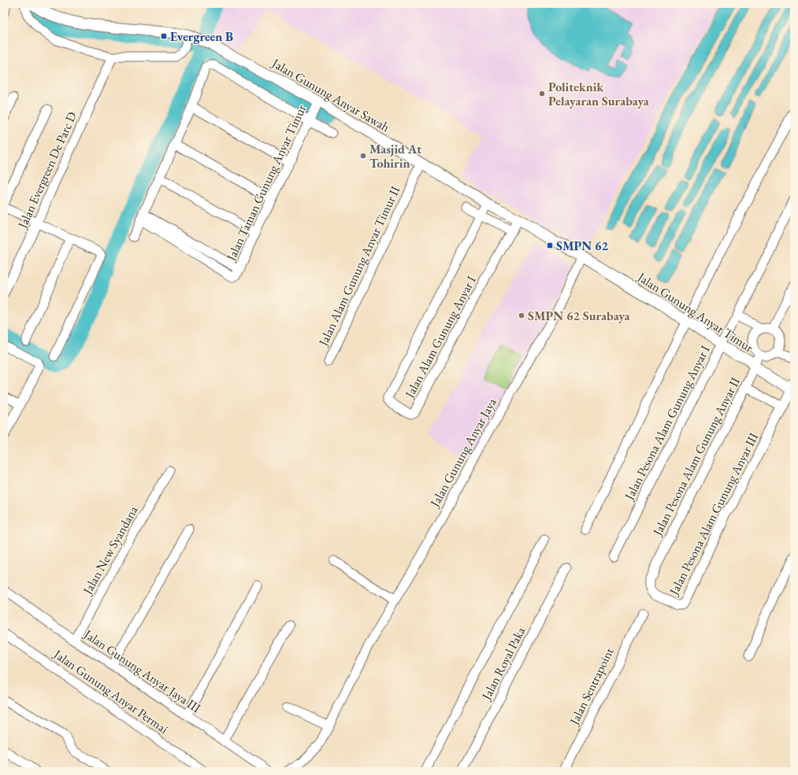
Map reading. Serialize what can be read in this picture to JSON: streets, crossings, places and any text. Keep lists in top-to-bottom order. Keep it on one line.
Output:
{"streets":{"street":["Jalan Gunung Anyar Sawah","Jalan Evergreen De Parc D","Jalan Taman Gunung Anyar Timur","Jalan Alam Gunung Anyar Timur II","Jalan Gunung Anyar Timur","Jalan Alam Gunung Anyar I","Jalan Pesona Alam Gunung Anyar I","Jalan Gunung Anyar Jaya","Jalan Pesona Alam Gunung Anyar II","Jalan Pesona Alam Gunung Anyar III","Jalan New Syandana","Jalan Royal Paka","Jalan Gunung Anyar Jaya III","Jalan Sentrapoint","Jalan Gunung Anyar Permai"]},"crossings":[["Jalan Gunung Anyar Sawah","Jalan Taman Gunung Anyar Timur"],["Jalan Gunung Anyar Sawah","Jalan Alam Gunung Anyar Timur II"],["Jalan Gunung Anyar Sawah","Jalan Gunung Anyar Timur"],["Jalan Gunung Anyar Sawah","Jalan Alam Gunung Anyar I"],["Jalan Gunung Anyar Sawah","Jalan Gunung Anyar Jaya"],["Jalan Gunung Anyar Timur","Jalan Pesona Alam Gunung Anyar I"],["Jalan Gunung Anyar Timur","Jalan Gunung Anyar Jaya"],["Jalan Gunung Anyar Timur","Jalan Pesona Alam Gunung Anyar II"],["Jalan Gunung Anyar Timur","Jalan Pesona Alam Gunung Anyar III"],["Jalan Pesona Alam Gunung Anyar II","Jalan Pesona Alam Gunung Anyar III"],["Jalan New Syandana","Jalan Gunung Anyar Jaya III"]],"places":{"transit":["Evergreen B","SMPN 62"],"other":["Politeknik Pelayaran Surabaya","Masjid At Tohirin","SMPN 62 Surabaya"]}}
